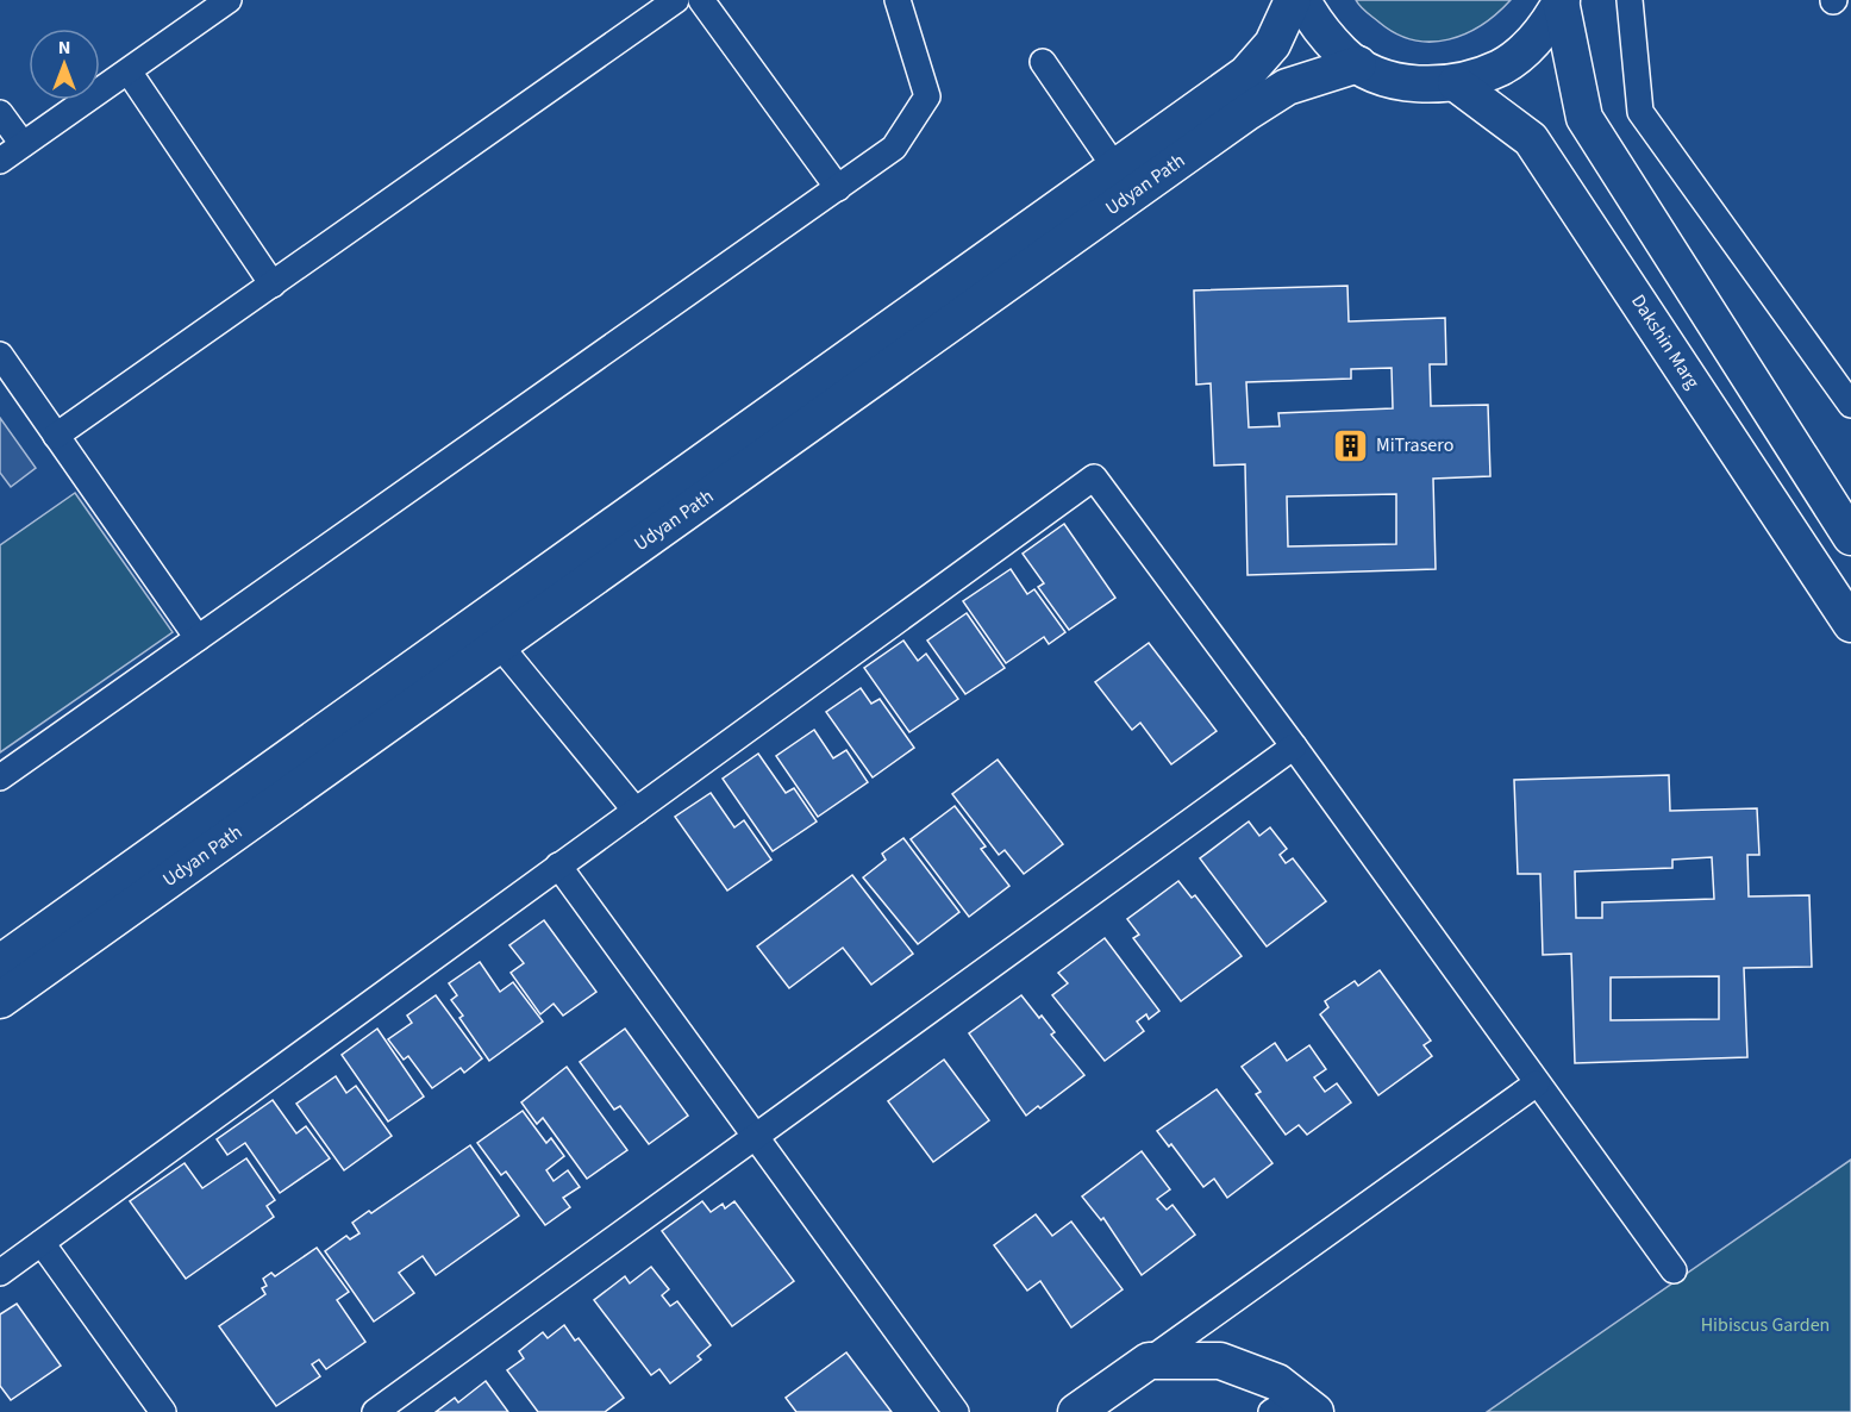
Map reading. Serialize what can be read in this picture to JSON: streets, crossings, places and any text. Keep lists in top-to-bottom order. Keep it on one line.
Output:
{"streets":{"main road":["Udyan Path","Dakshin Marg"]},"parks":["Hibiscus Garden"],"places":{"building":["MiTrasero"]},"north":"top"}
